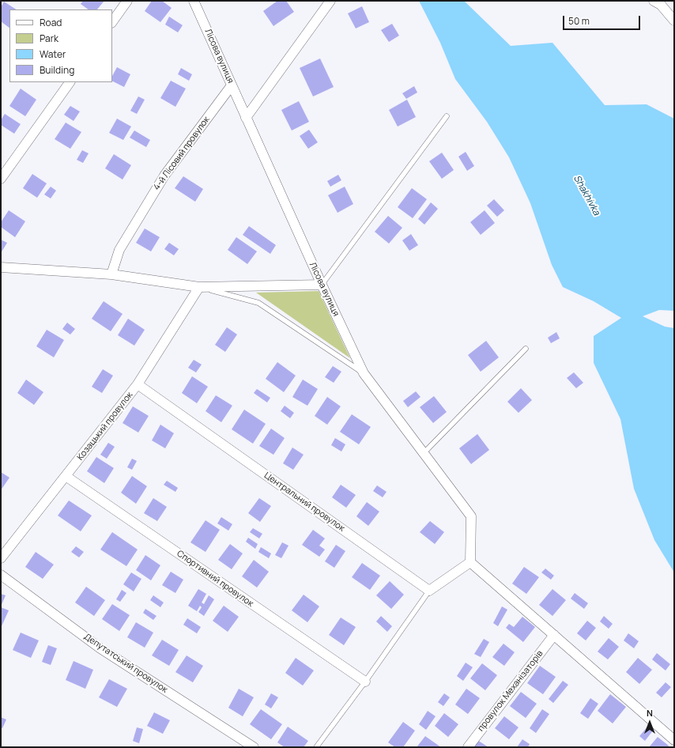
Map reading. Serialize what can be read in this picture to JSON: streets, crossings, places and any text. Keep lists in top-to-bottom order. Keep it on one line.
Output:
{"streets":{"street":["Лісова вулиця","4-й Лісовий провулок","Козацький провулок","Центральний провулок","Спортивний провулок","Депутатський провулок","провулок Механізаторів"]},"crossings":[["Лісова вулиця","4-й Лісовий провулок"],["Козацький провулок","Центральний провулок"],["Козацький провулок","Спортивний провулок"]],"water":["Shakhivka"],"legend":["Road","Park","Water","Building"],"scale_bar":"50 m","north":"top"}
